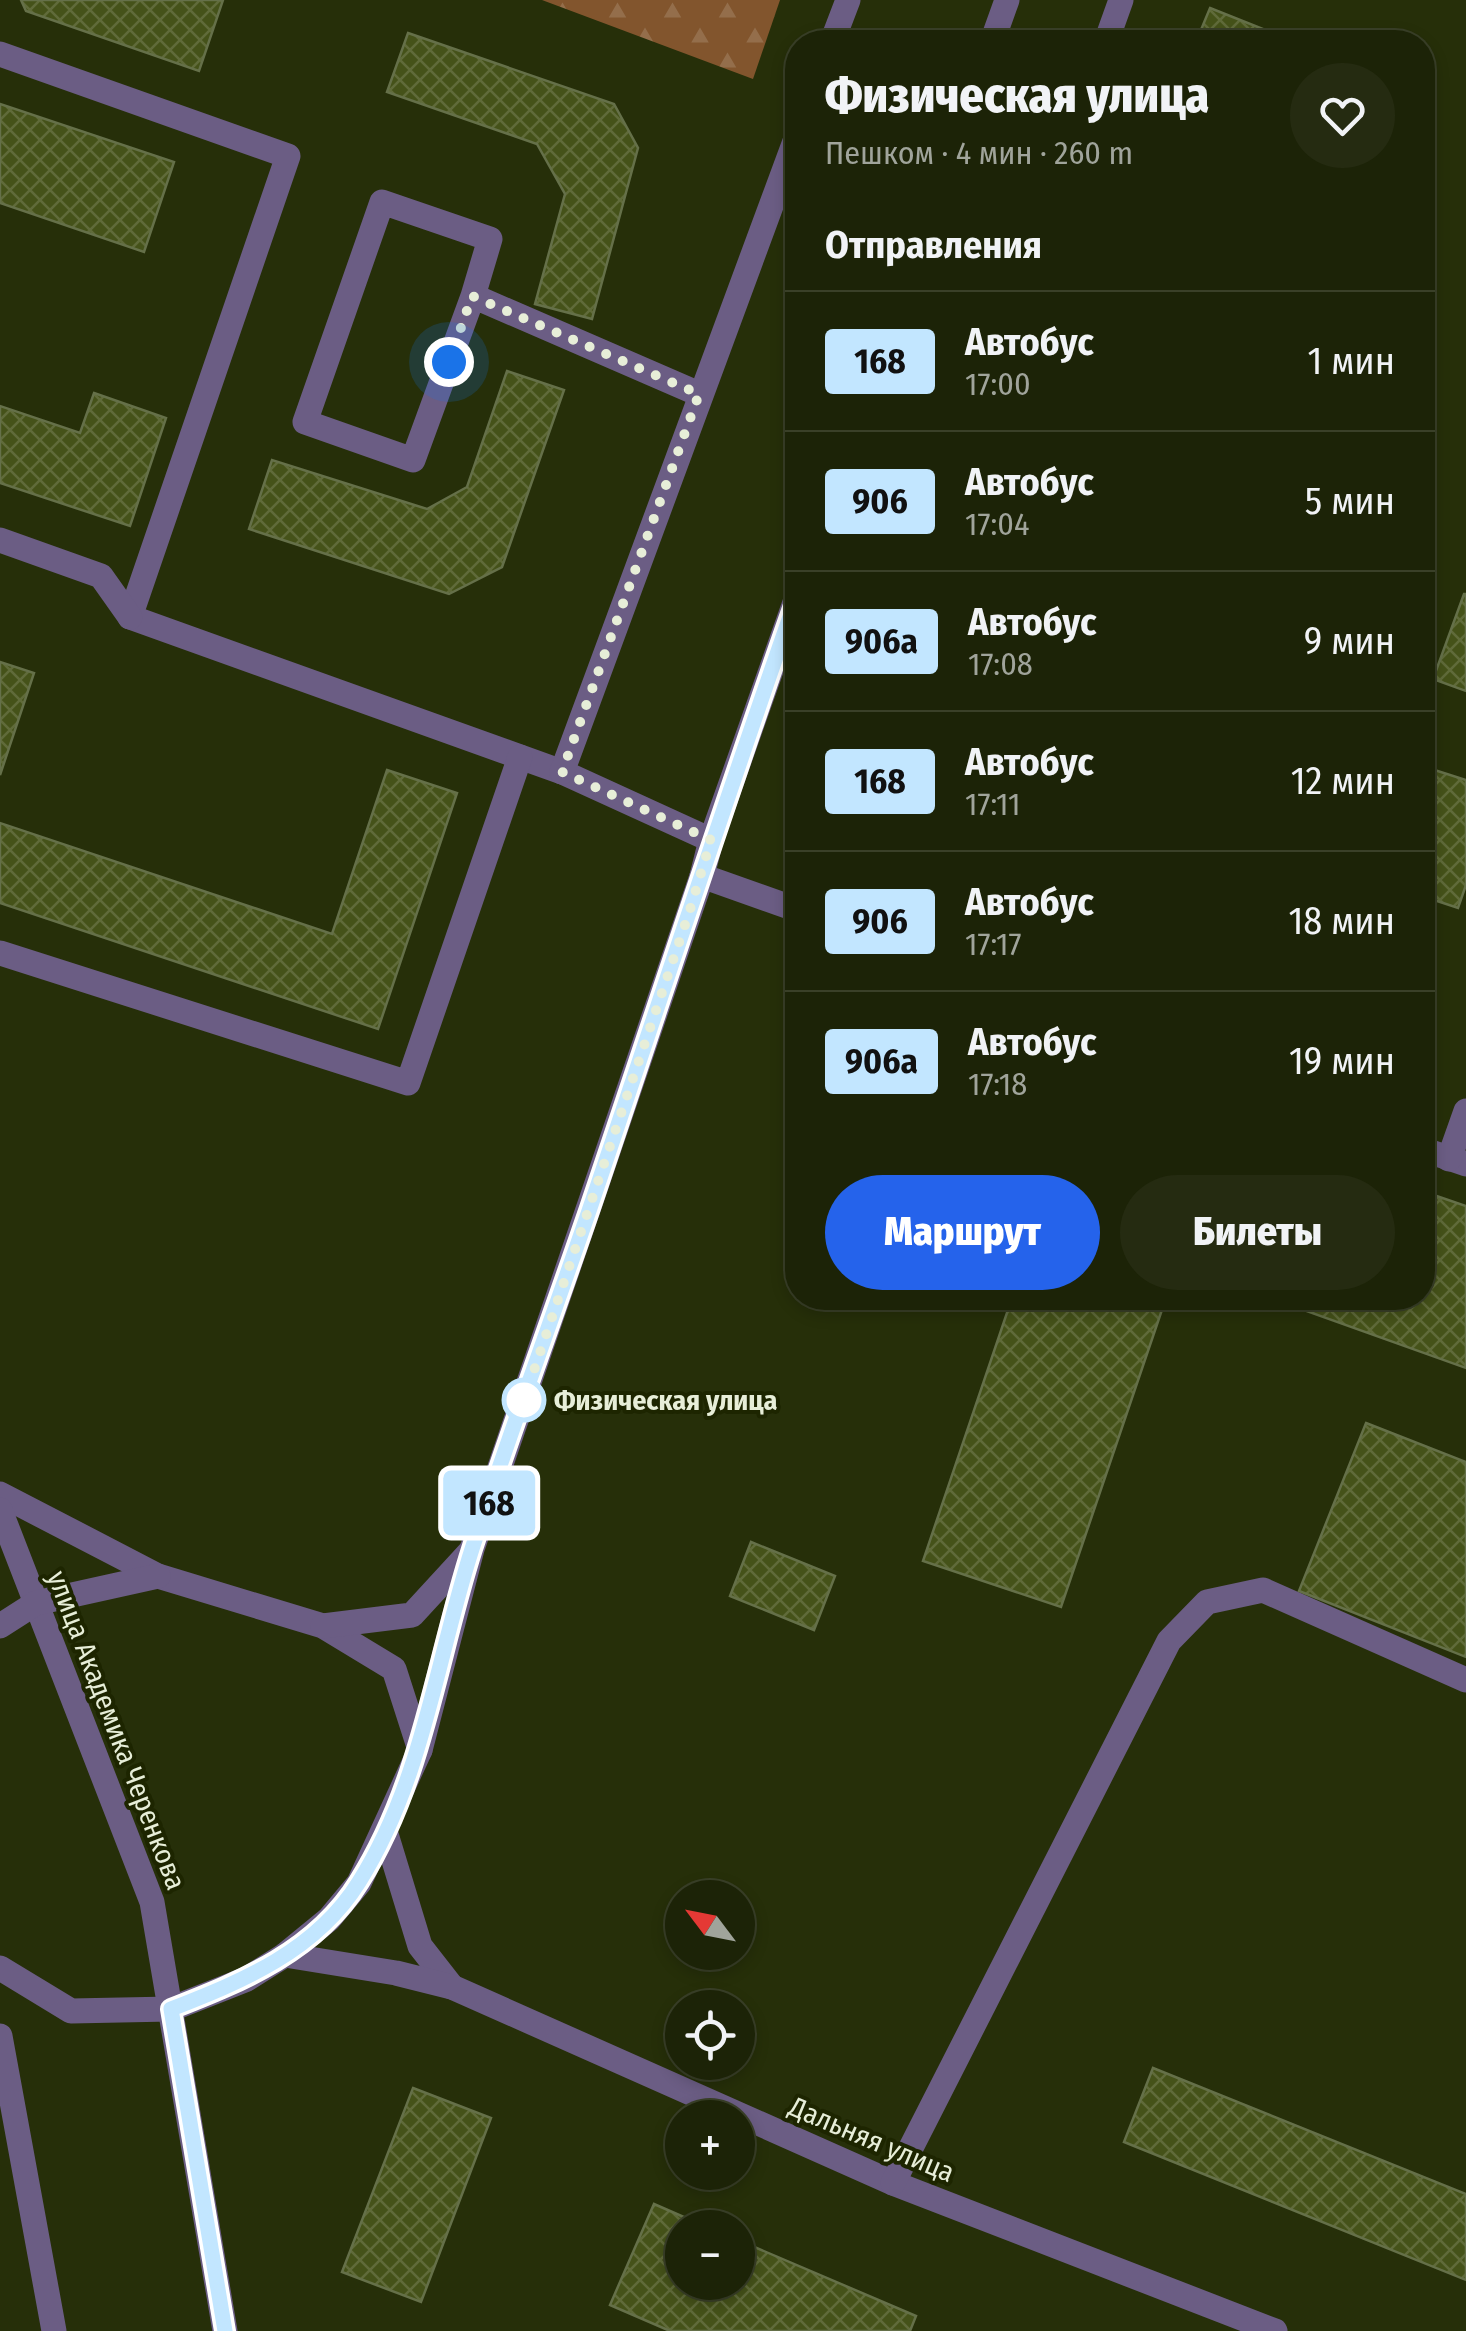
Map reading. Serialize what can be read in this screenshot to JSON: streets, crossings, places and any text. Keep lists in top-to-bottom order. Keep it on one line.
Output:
{"streets":{"street":["улица Академика Черенкова","Дальняя улица"]},"places":["Физическая улица"],"lines":["bus line 168"],"north":"top left","page":{"on_map":"168","heading":[["Физическая улица","Пешком · 4 мин · 260 m"],"Отправления"],"list":[{"mark":"168","name":"Автобус","note":"17:00","value":"1 мин"},{"mark":"906","name":"Автобус","note":"17:04","value":"5 мин"},{"mark":"906а","name":"Автобус","note":"17:08","value":"9 мин"},{"mark":"168","name":"Автобус","note":"17:11","value":"12 мин"},{"mark":"906","name":"Автобус","note":"17:17","value":"18 мин"},{"mark":"906а","name":"Автобус","note":"17:18","value":"19 мин"}],"buttons":["Маршрут","Билеты"],"map_buttons":["+","−"]}}
